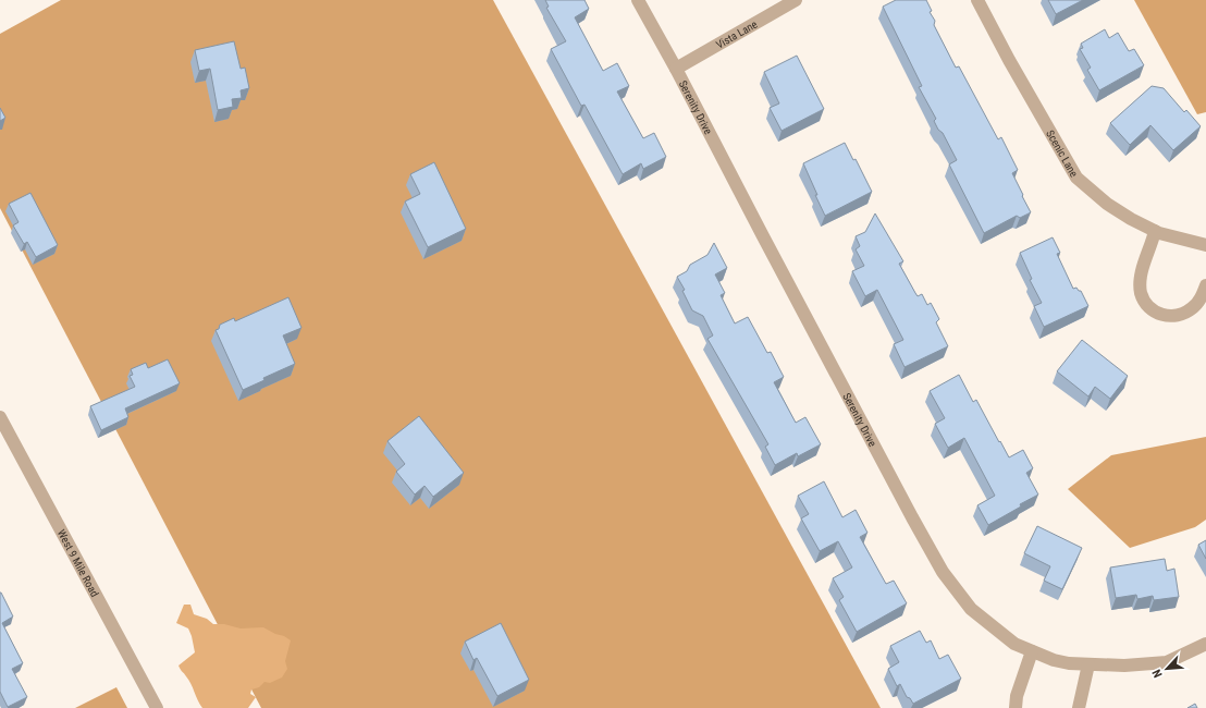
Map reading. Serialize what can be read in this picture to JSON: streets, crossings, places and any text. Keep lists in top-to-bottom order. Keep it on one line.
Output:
{"streets":{"street":["Vista Lane","Serenity Drive","Scenic Lane","West 9 Mile Road"]},"crossings":[["Vista Lane","Serenity Drive"]],"north":"bottom left"}
